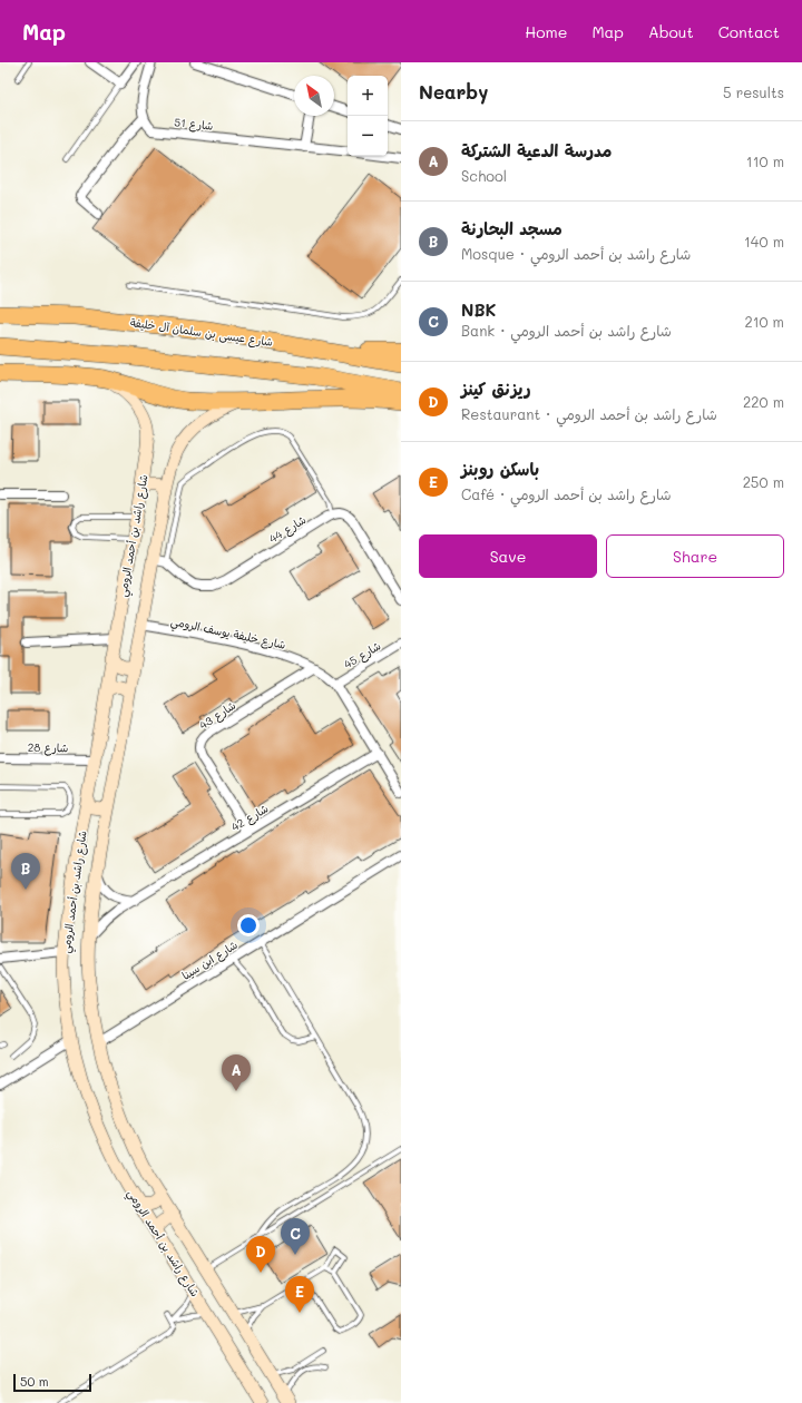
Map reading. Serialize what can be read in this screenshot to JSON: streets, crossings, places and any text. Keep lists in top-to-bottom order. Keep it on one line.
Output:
{"streets":{"highway":["شارع عيسى بن سلمان آل خليفة"],"street":["شارع 51","شارع 44","شارع راشد بن أحمد الرومي","شارع خليفة يوسف الرومي","شارع 45","شارع 43","شارع 28","شارع 42","شارع ابن سينا"]},"crossings":[["شارع 44","شارع راشد بن أحمد الرومي"],["شارع راشد بن أحمد الرومي","شارع خليفة يوسف الرومي"],["شارع راشد بن أحمد الرومي","شارع 28"],["شارع راشد بن أحمد الرومي","شارع 42"],["شارع راشد بن أحمد الرومي","شارع ابن سينا"],["شارع خليفة يوسف الرومي","شارع 45"],["شارع خليفة يوسف الرومي","شارع 43"],["شارع خليفة يوسف الرومي","شارع 42"],["شارع 43","شارع 42"]],"scale_bar":"50 m","north":"top left","page":{"header":"Map","nav":["Home","Map","About","Contact"],"heading":["Nearby","5 results"],"map_buttons":["+","−"],"list":[{"mark":"A","name":"مدرسة الدعية الشتركة","note":"School","value":"110 m"},{"mark":"B","name":"مسجد البحارنة","note":"Mosque · شارع راشد بن أحمد الرومي","value":"140 m"},{"mark":"C","name":"NBK","note":"Bank · شارع راشد بن أحمد الرومي","value":"210 m"},{"mark":"D","name":"ريزنق كينز","note":"Restaurant · شارع راشد بن أحمد الرومي","value":"220 m"},{"mark":"E","name":"باسكن روبنز","note":"Café · شارع راشد بن أحمد الرومي","value":"250 m"}],"buttons":["Save","Share"],"pins":["B","A","C","D","E"],"scale":"50 m"}}
